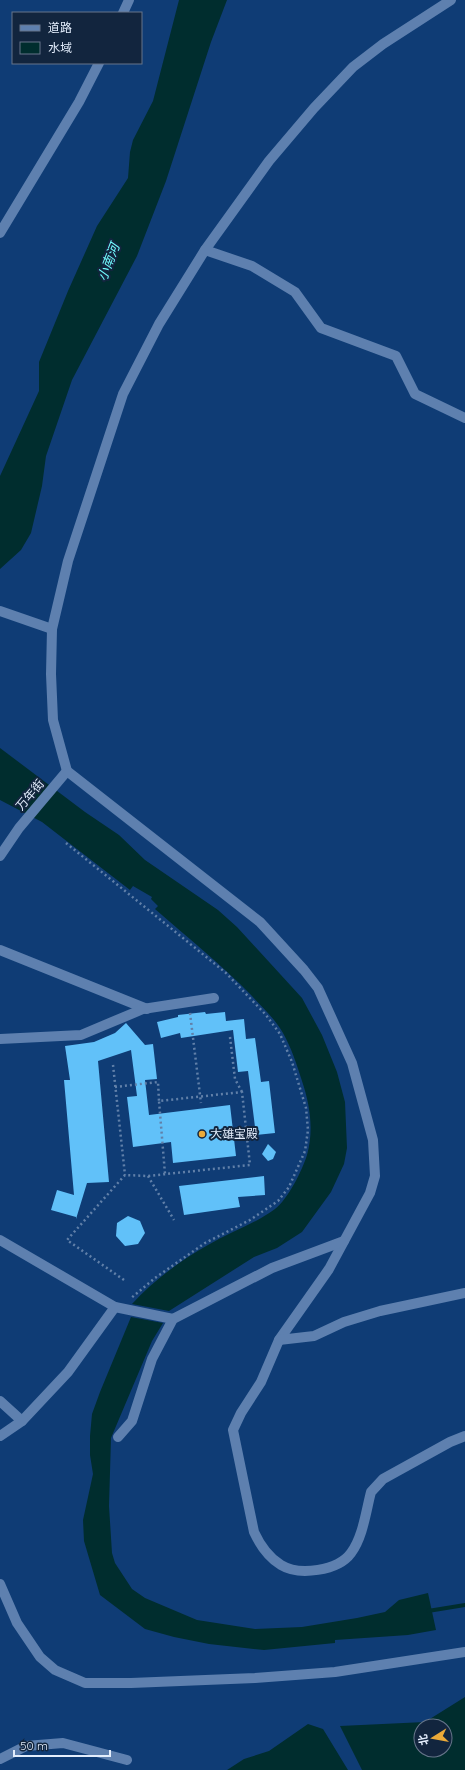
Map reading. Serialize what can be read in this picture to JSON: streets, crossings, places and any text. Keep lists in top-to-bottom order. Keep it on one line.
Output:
{"streets":{"street":["万年街"]},"water":["小南河"],"places":["大雄宝殿"],"legend":["道路","水域"],"scale_bar":"50 m","north":"left"}
